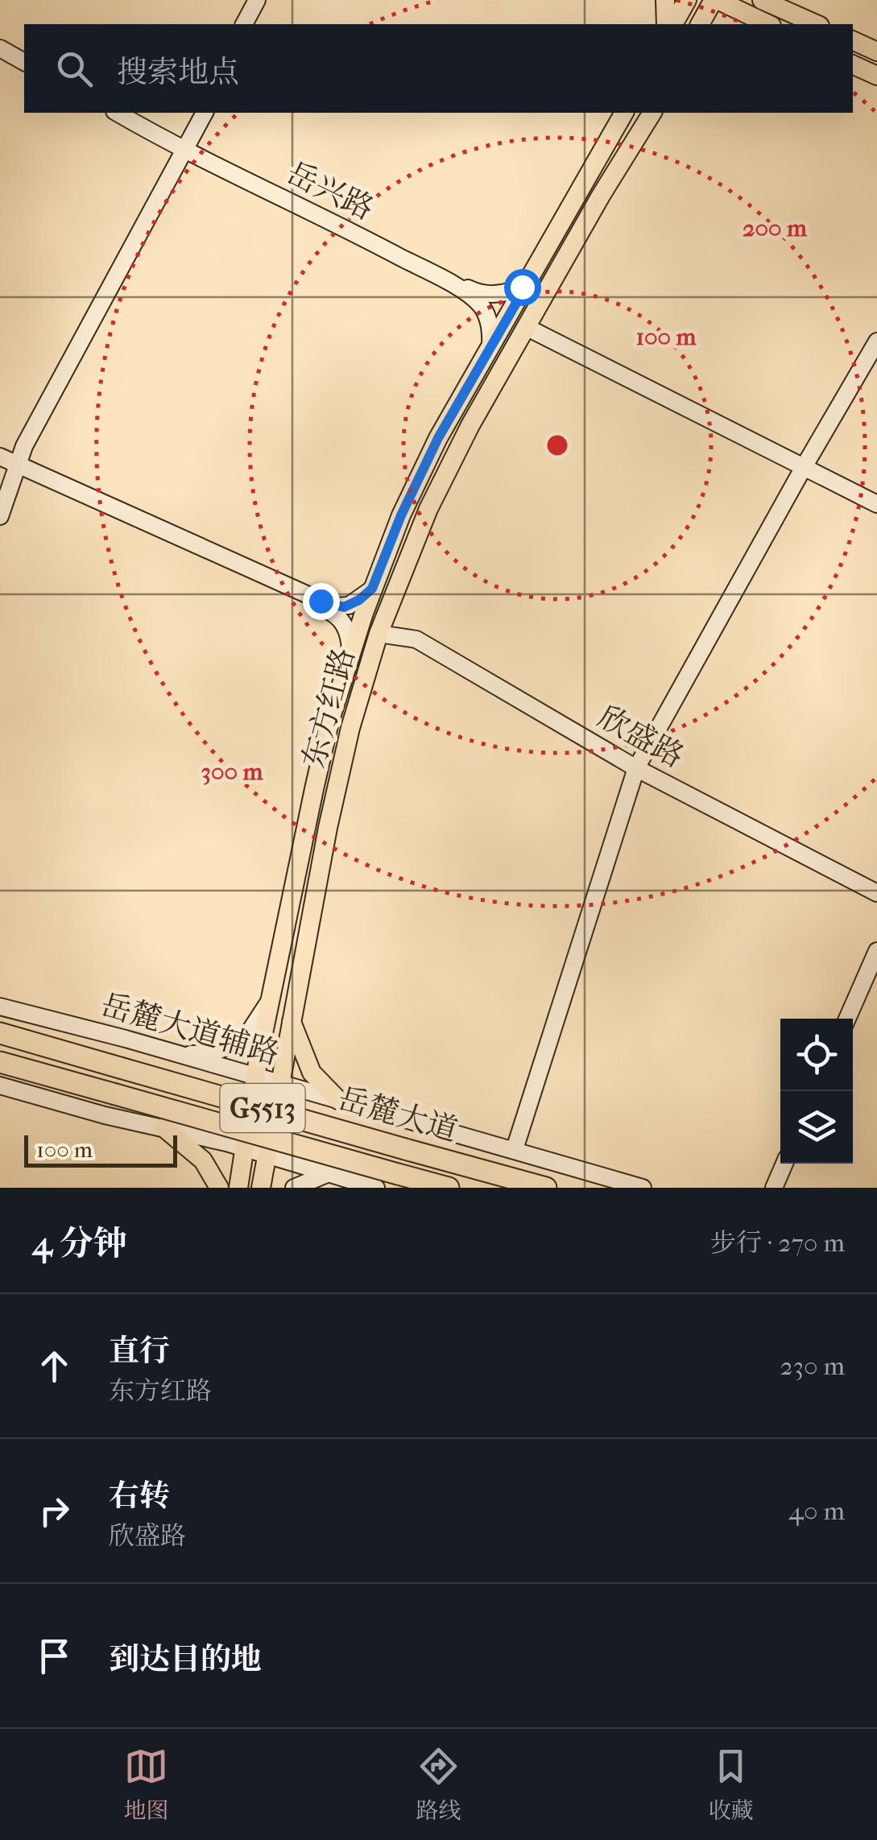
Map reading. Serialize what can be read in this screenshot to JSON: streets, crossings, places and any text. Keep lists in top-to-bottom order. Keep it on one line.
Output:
{"streets":{"highway":["G5513","岳麓大道"],"main road":["东方红路"],"street":["岳兴路","欣盛路","岳麓大道辅路"]},"crossings":[["岳兴路","东方红路"],["东方红路","欣盛路"],["东方红路","岳麓大道辅路"]],"scale_bar":"100 m","page":{"search":"搜索地点","scale":"100 m","heading":["4 分钟","步行 · 270 m"],"list":[["直行","东方红路","230 m"],["右转","欣盛路","40 m"],"到达目的地"],"nav":["地图","路线","收藏"]},"rings":["200 m","100 m","300 m"]}
